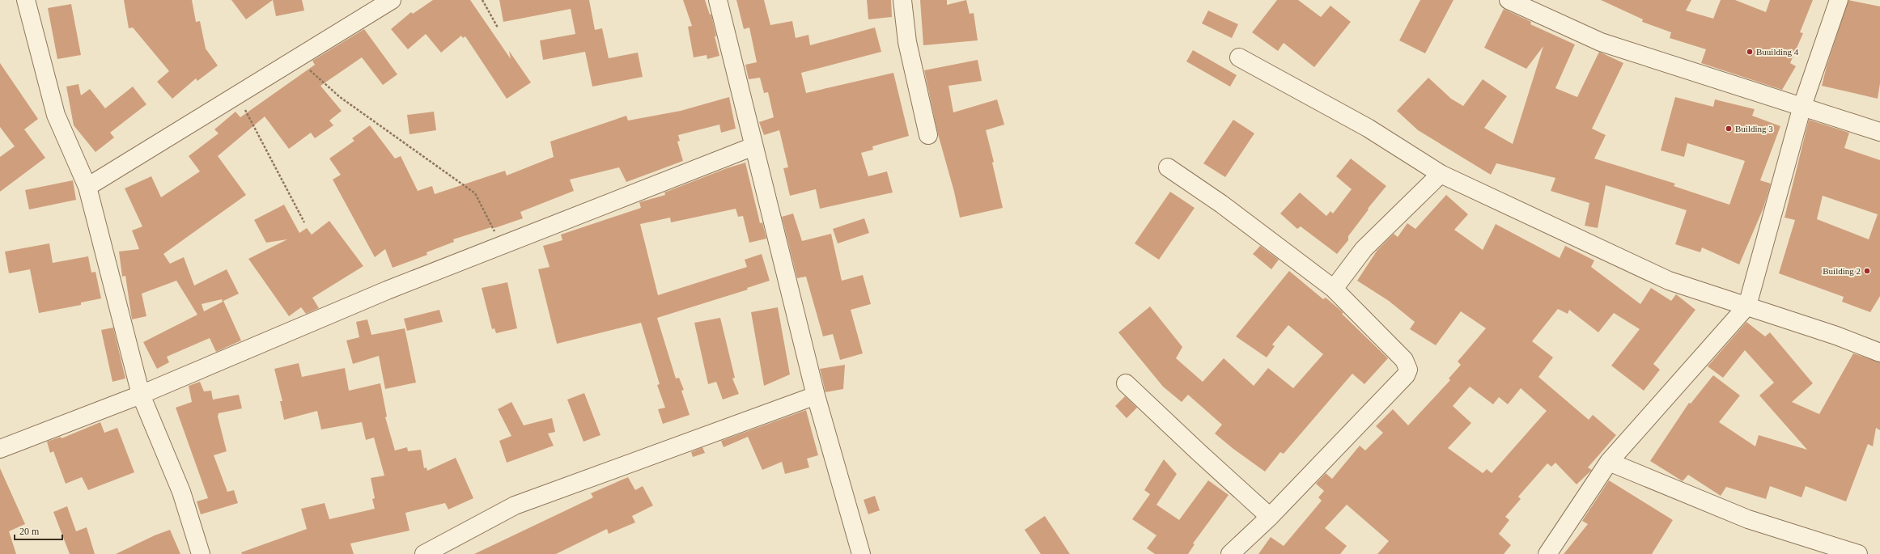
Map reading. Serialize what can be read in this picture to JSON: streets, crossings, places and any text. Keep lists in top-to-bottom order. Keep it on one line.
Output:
{"places":["Buuilding 4","Building 3","Building 2"],"scale_bar":"20 m"}
